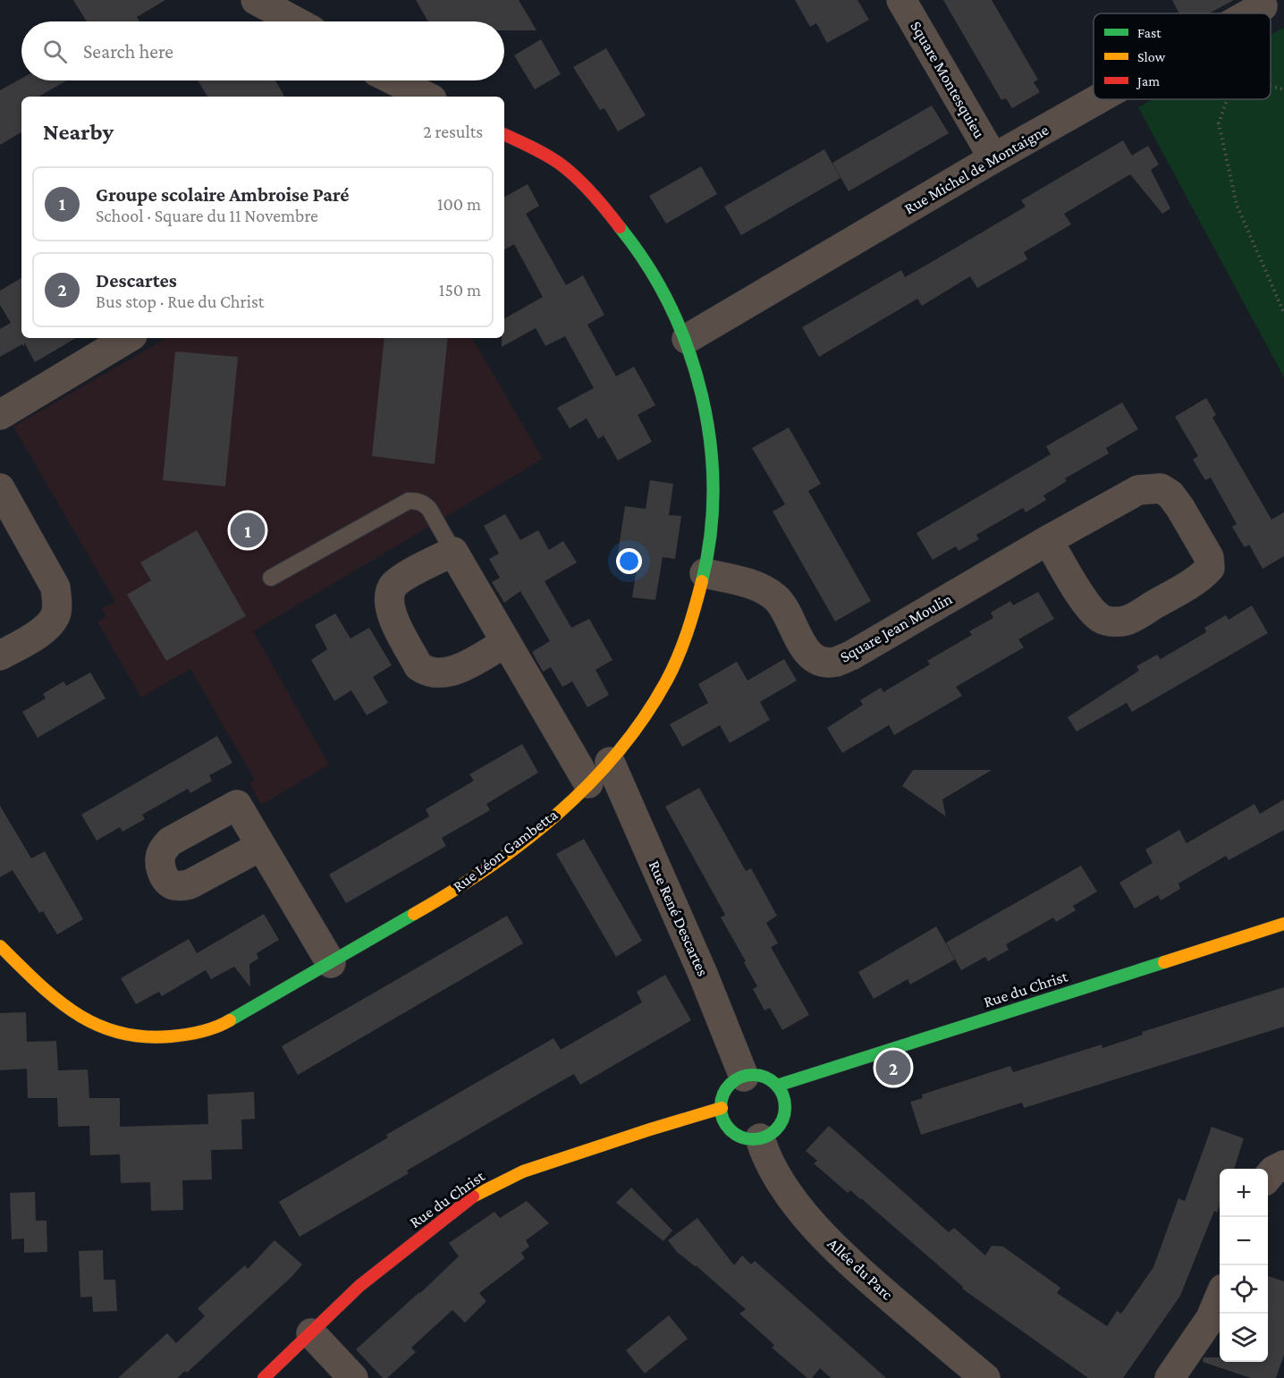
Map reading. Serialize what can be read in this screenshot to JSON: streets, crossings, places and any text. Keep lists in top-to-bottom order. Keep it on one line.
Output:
{"streets":{"street":["Square Montesquieu","Rue Michel de Montaigne","Square Jean Moulin","Rue Léon Gambetta","Rue René Descartes","Rue du Christ","Allée du Parc"]},"crossings":[["Square Montesquieu","Rue Michel de Montaigne"],["Rue Michel de Montaigne","Rue Léon Gambetta"],["Square Jean Moulin","Rue Léon Gambetta"],["Rue Léon Gambetta","Rue René Descartes"],["Rue René Descartes","Rue du Christ"],["Rue René Descartes","Allée du Parc"],["Rue du Christ","Allée du Parc"]],"legend":["Fast","Slow","Jam"],"page":{"search":"Search here","heading":["Nearby","2 results"],"list":[{"mark":"1","name":"Groupe scolaire Ambroise Paré","note":"School · Square du 11 Novembre","value":"100 m"},{"mark":"2","name":"Descartes","note":"Bus stop · Rue du Christ","value":"150 m"}],"pins":["1","2"],"map_buttons":["+","−"]}}
